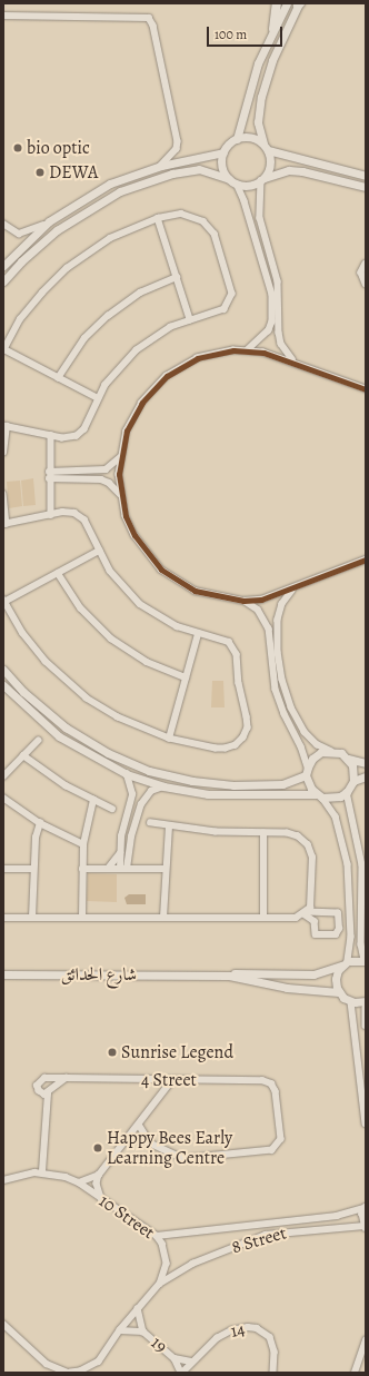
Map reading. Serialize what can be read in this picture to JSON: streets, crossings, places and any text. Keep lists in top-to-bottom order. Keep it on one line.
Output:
{"streets":{"street":["شارع الحدائق","4 Street","10 Street","8 Street","14","19"]},"crossings":[["10 Street","8 Street"],["10 Street","19"],["14","19"]],"places":["bio optic","DEWA","Sunrise Legend","Happy Bees Early Learning Centre"],"scale_bar":"100 m"}
